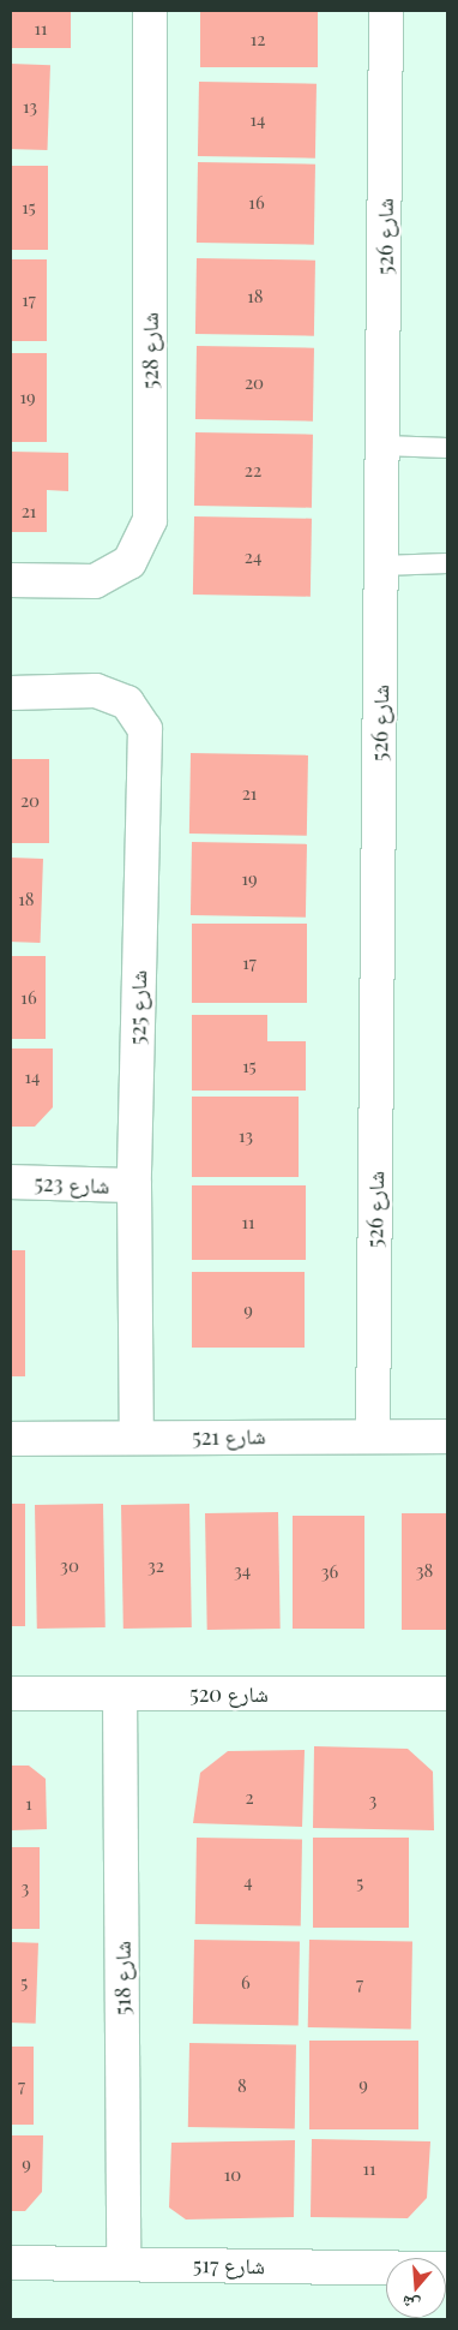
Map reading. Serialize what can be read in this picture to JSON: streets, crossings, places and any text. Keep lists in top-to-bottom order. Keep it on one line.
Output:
{"streets":{"street":["شارع 526","شارع 528","شارع 525","شارع 523","شارع 521","شارع 520","شارع 518","شارع 517"]},"crossings":[["شارع 526","شارع 521"],["شارع 525","شارع 523"],["شارع 525","شارع 521"],["شارع 520","شارع 518"],["شارع 518","شارع 517"]],"house_numbers":["11","12","13","14","16","15","18","17","20","19","22","21","24","21","20","19","18","17","16","15","14","13","11","9","30","32","34","38","36","2","3","1","4","5","3","5","6","7","9","7","8","9","11","10"],"north":"bottom"}
